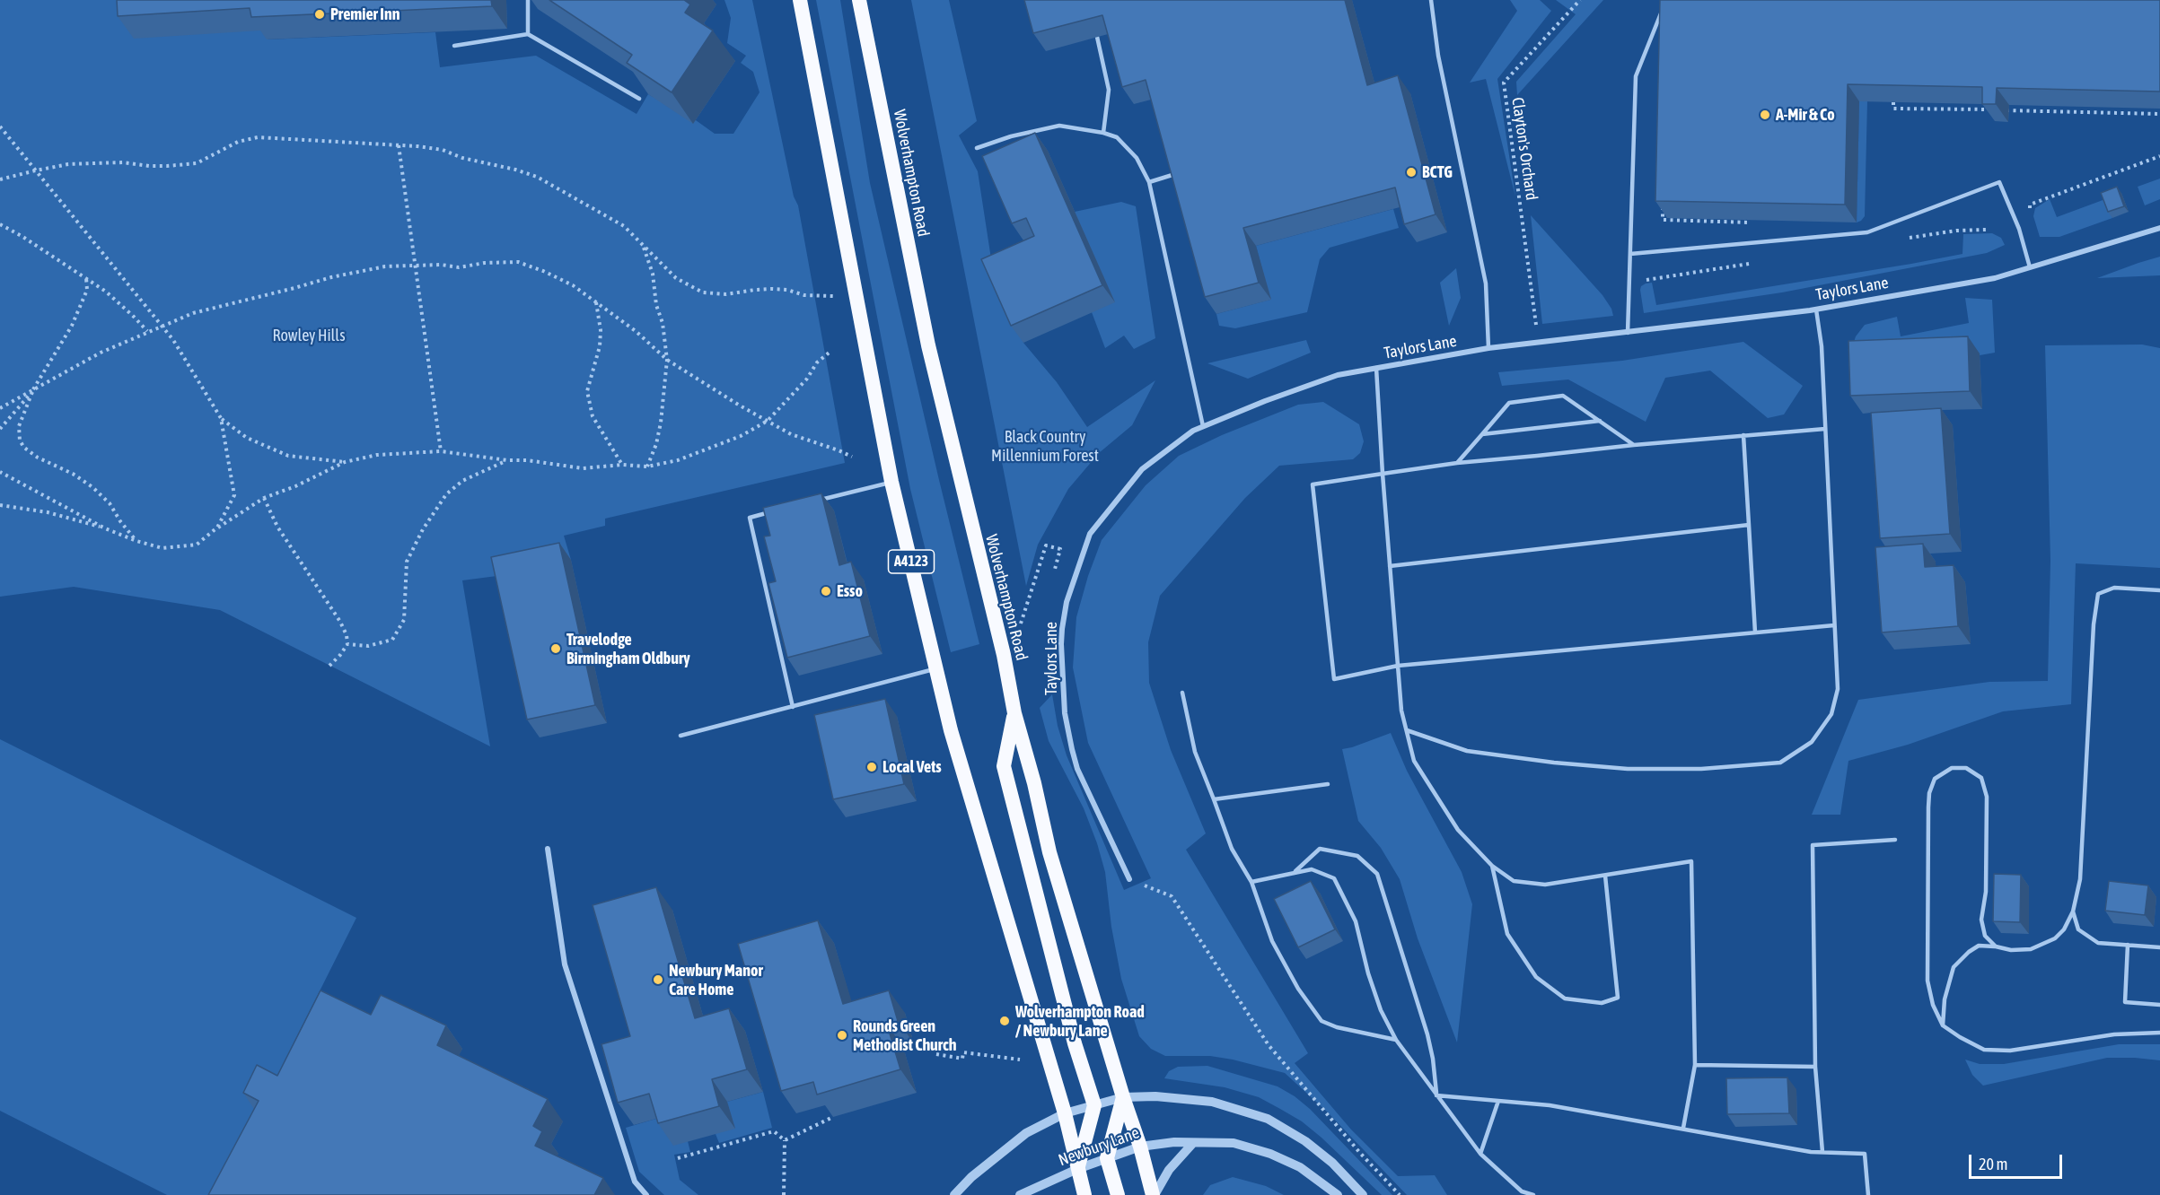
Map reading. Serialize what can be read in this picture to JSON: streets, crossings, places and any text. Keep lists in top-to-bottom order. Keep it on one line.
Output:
{"streets":{"highway":["Wolverhampton Road","A4123"],"street":["Taylors Lane","Newbury Lane"],"path":["Clayton's Orchard"]},"crossings":[["Wolverhampton Road","Newbury Lane"],["A4123","Newbury Lane"]],"parks":["Rowley Hills","Black Country Millennium Forest"],"places":["Premier Inn","A-Mir & Co","BCTG","Esso","Travelodge Birmingham Oldbury","Local Vets","Newbury Manor Care Home","Wolverhampton Road / Newbury Lane","Rounds Green Methodist Church"],"scale_bar":"20 m"}
